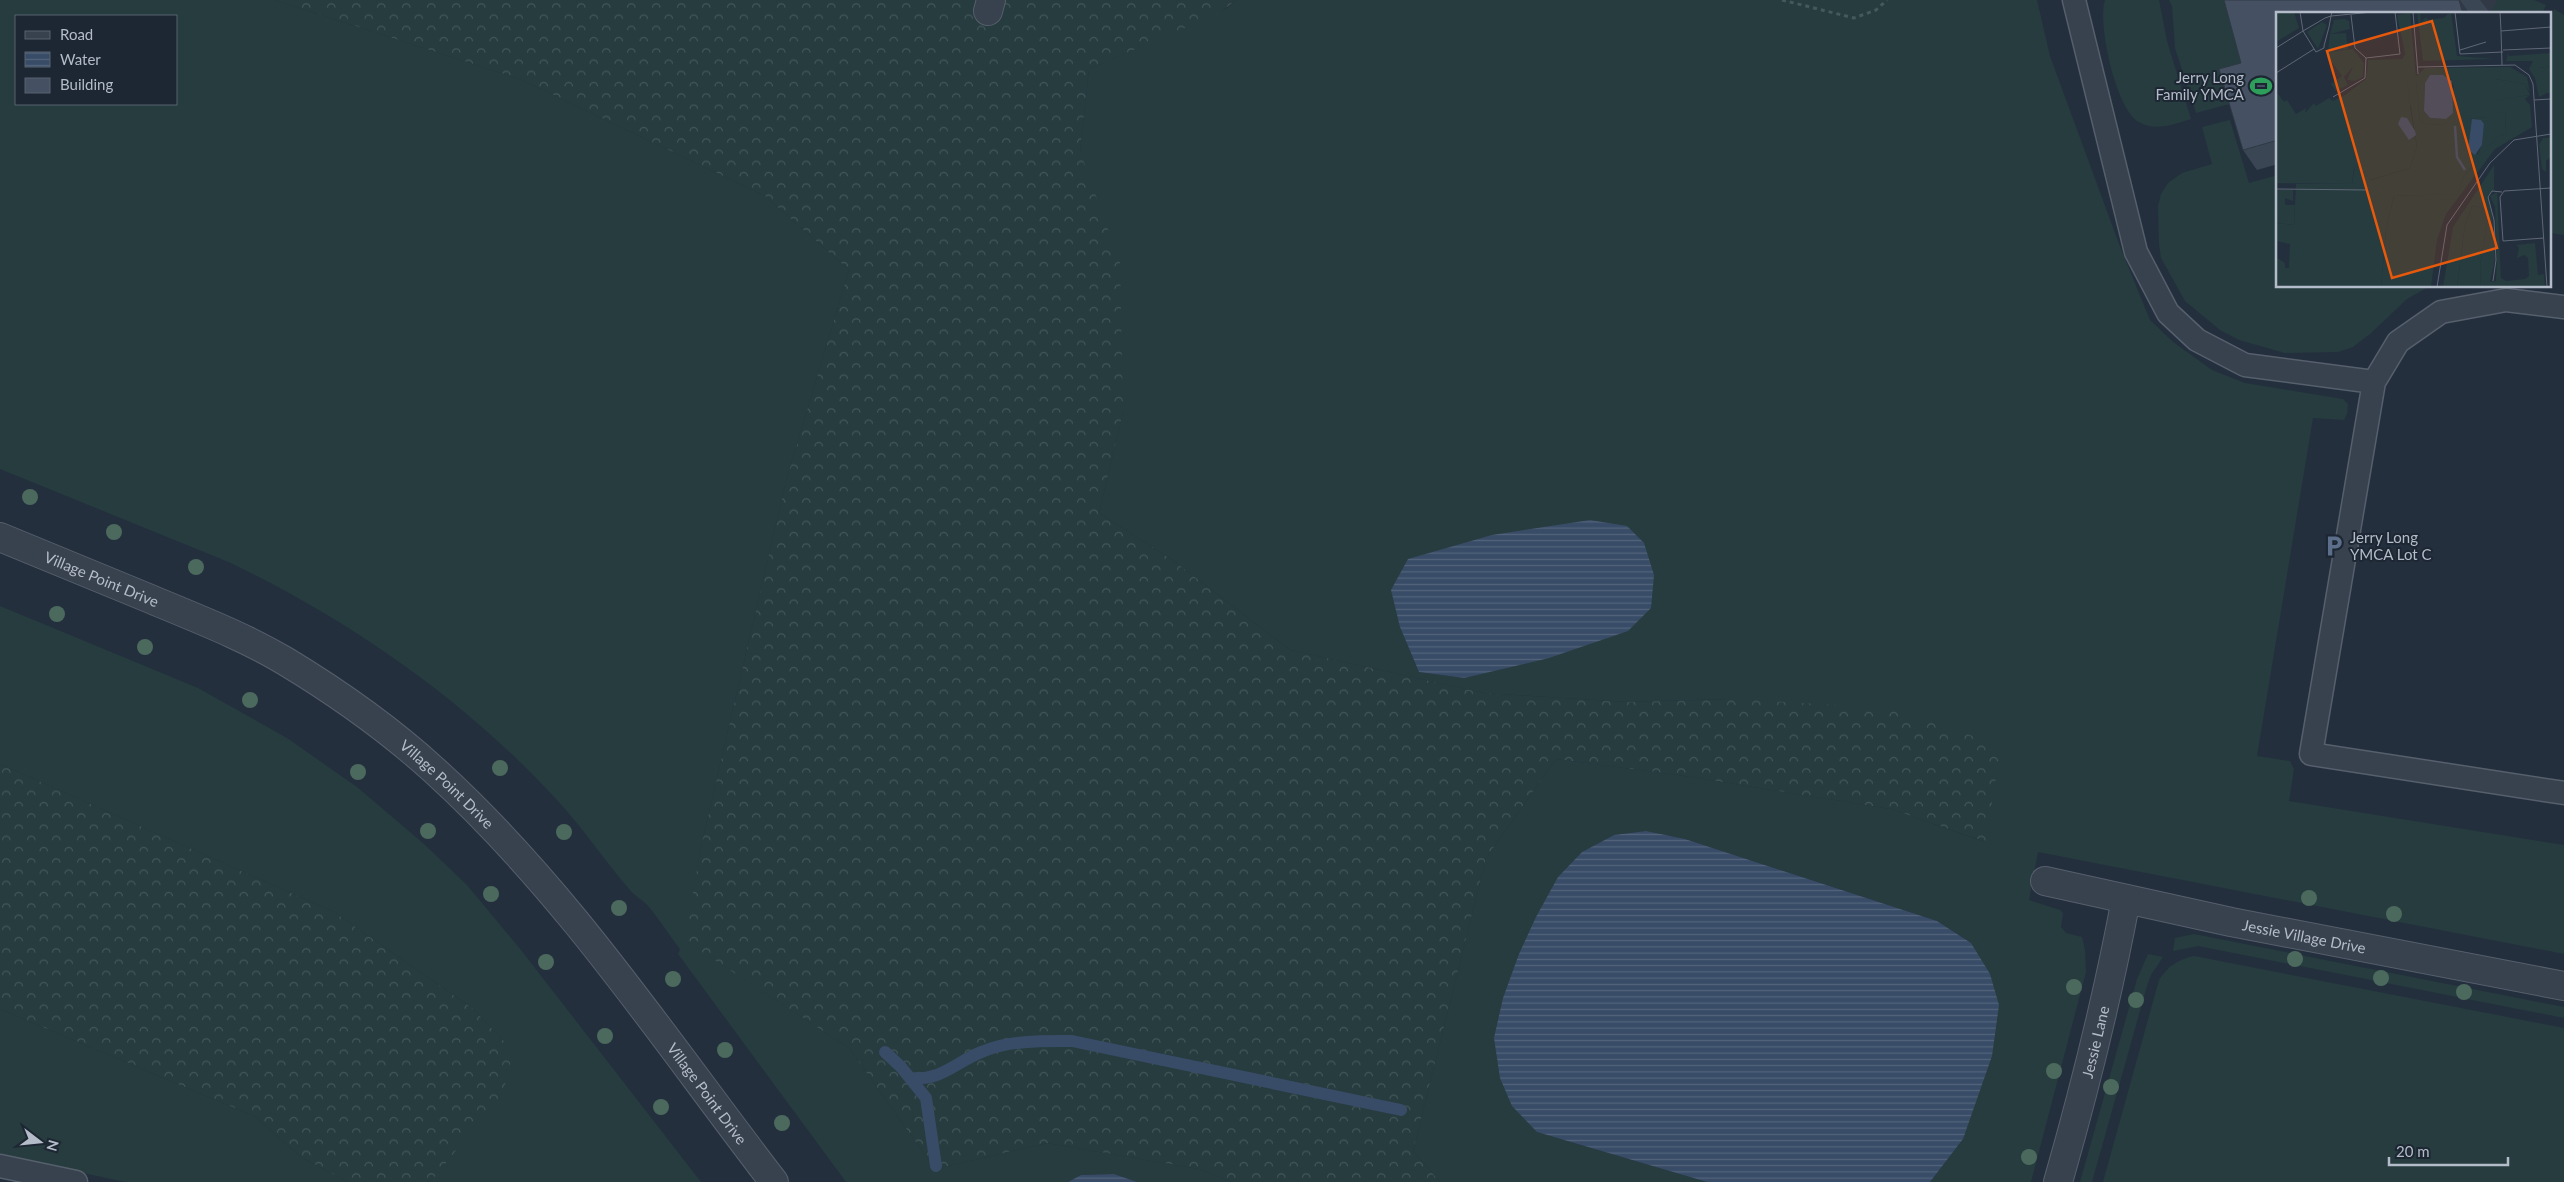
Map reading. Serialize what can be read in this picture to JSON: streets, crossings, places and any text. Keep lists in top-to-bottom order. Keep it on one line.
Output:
{"streets":{"street":["Village Point Drive","Jessie Village Drive","Jessie Lane"]},"crossings":[["Jessie Village Drive","Jessie Lane"]],"places":{"sports":["Jerry Long Family YMCA"],"parking":["Jerry Long YMCA Lot C"]},"legend":["Road","Water","Building"],"scale_bar":"20 m","north":"right"}
